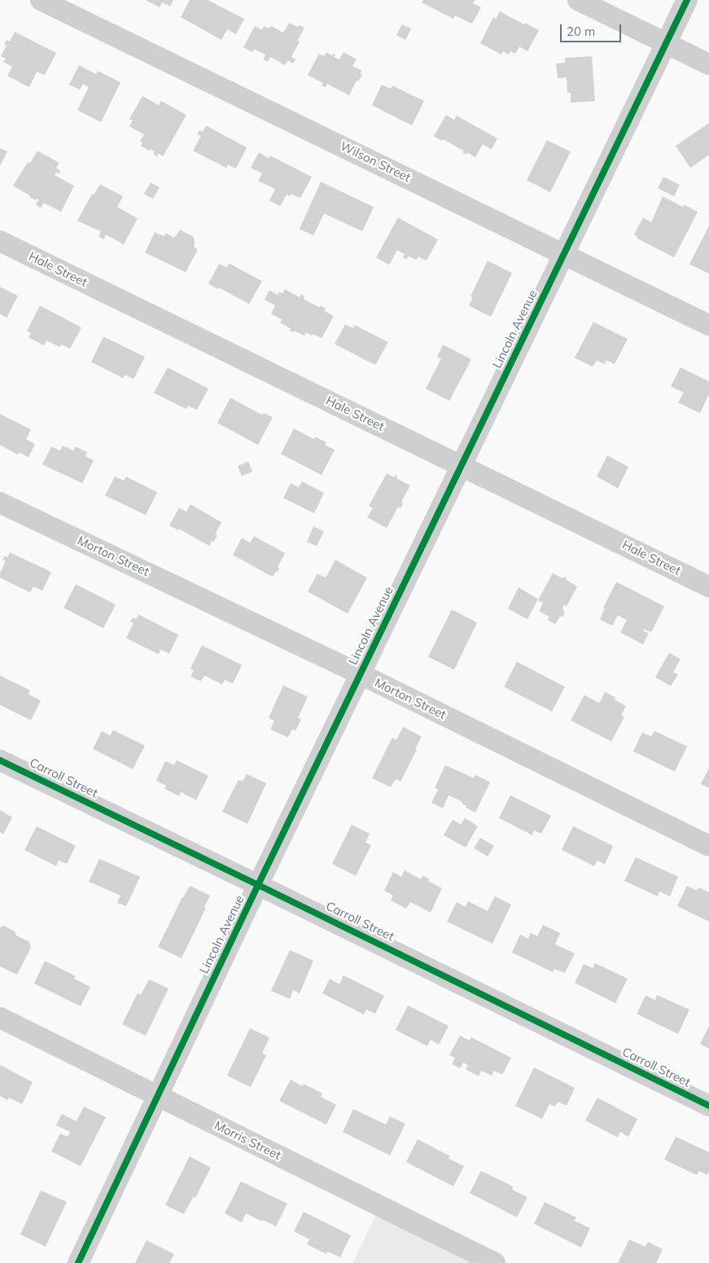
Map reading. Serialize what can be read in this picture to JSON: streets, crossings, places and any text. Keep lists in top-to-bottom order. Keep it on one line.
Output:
{"streets":{"street":["Wilson Street","Hale Street","Lincoln Avenue","Morton Street","Carroll Street","Morris Street"]},"crossings":[["Wilson Street","Lincoln Avenue"],["Hale Street","Lincoln Avenue"],["Lincoln Avenue","Morton Street"],["Lincoln Avenue","Carroll Street"],["Lincoln Avenue","Morris Street"]],"scale_bar":"20 m"}
